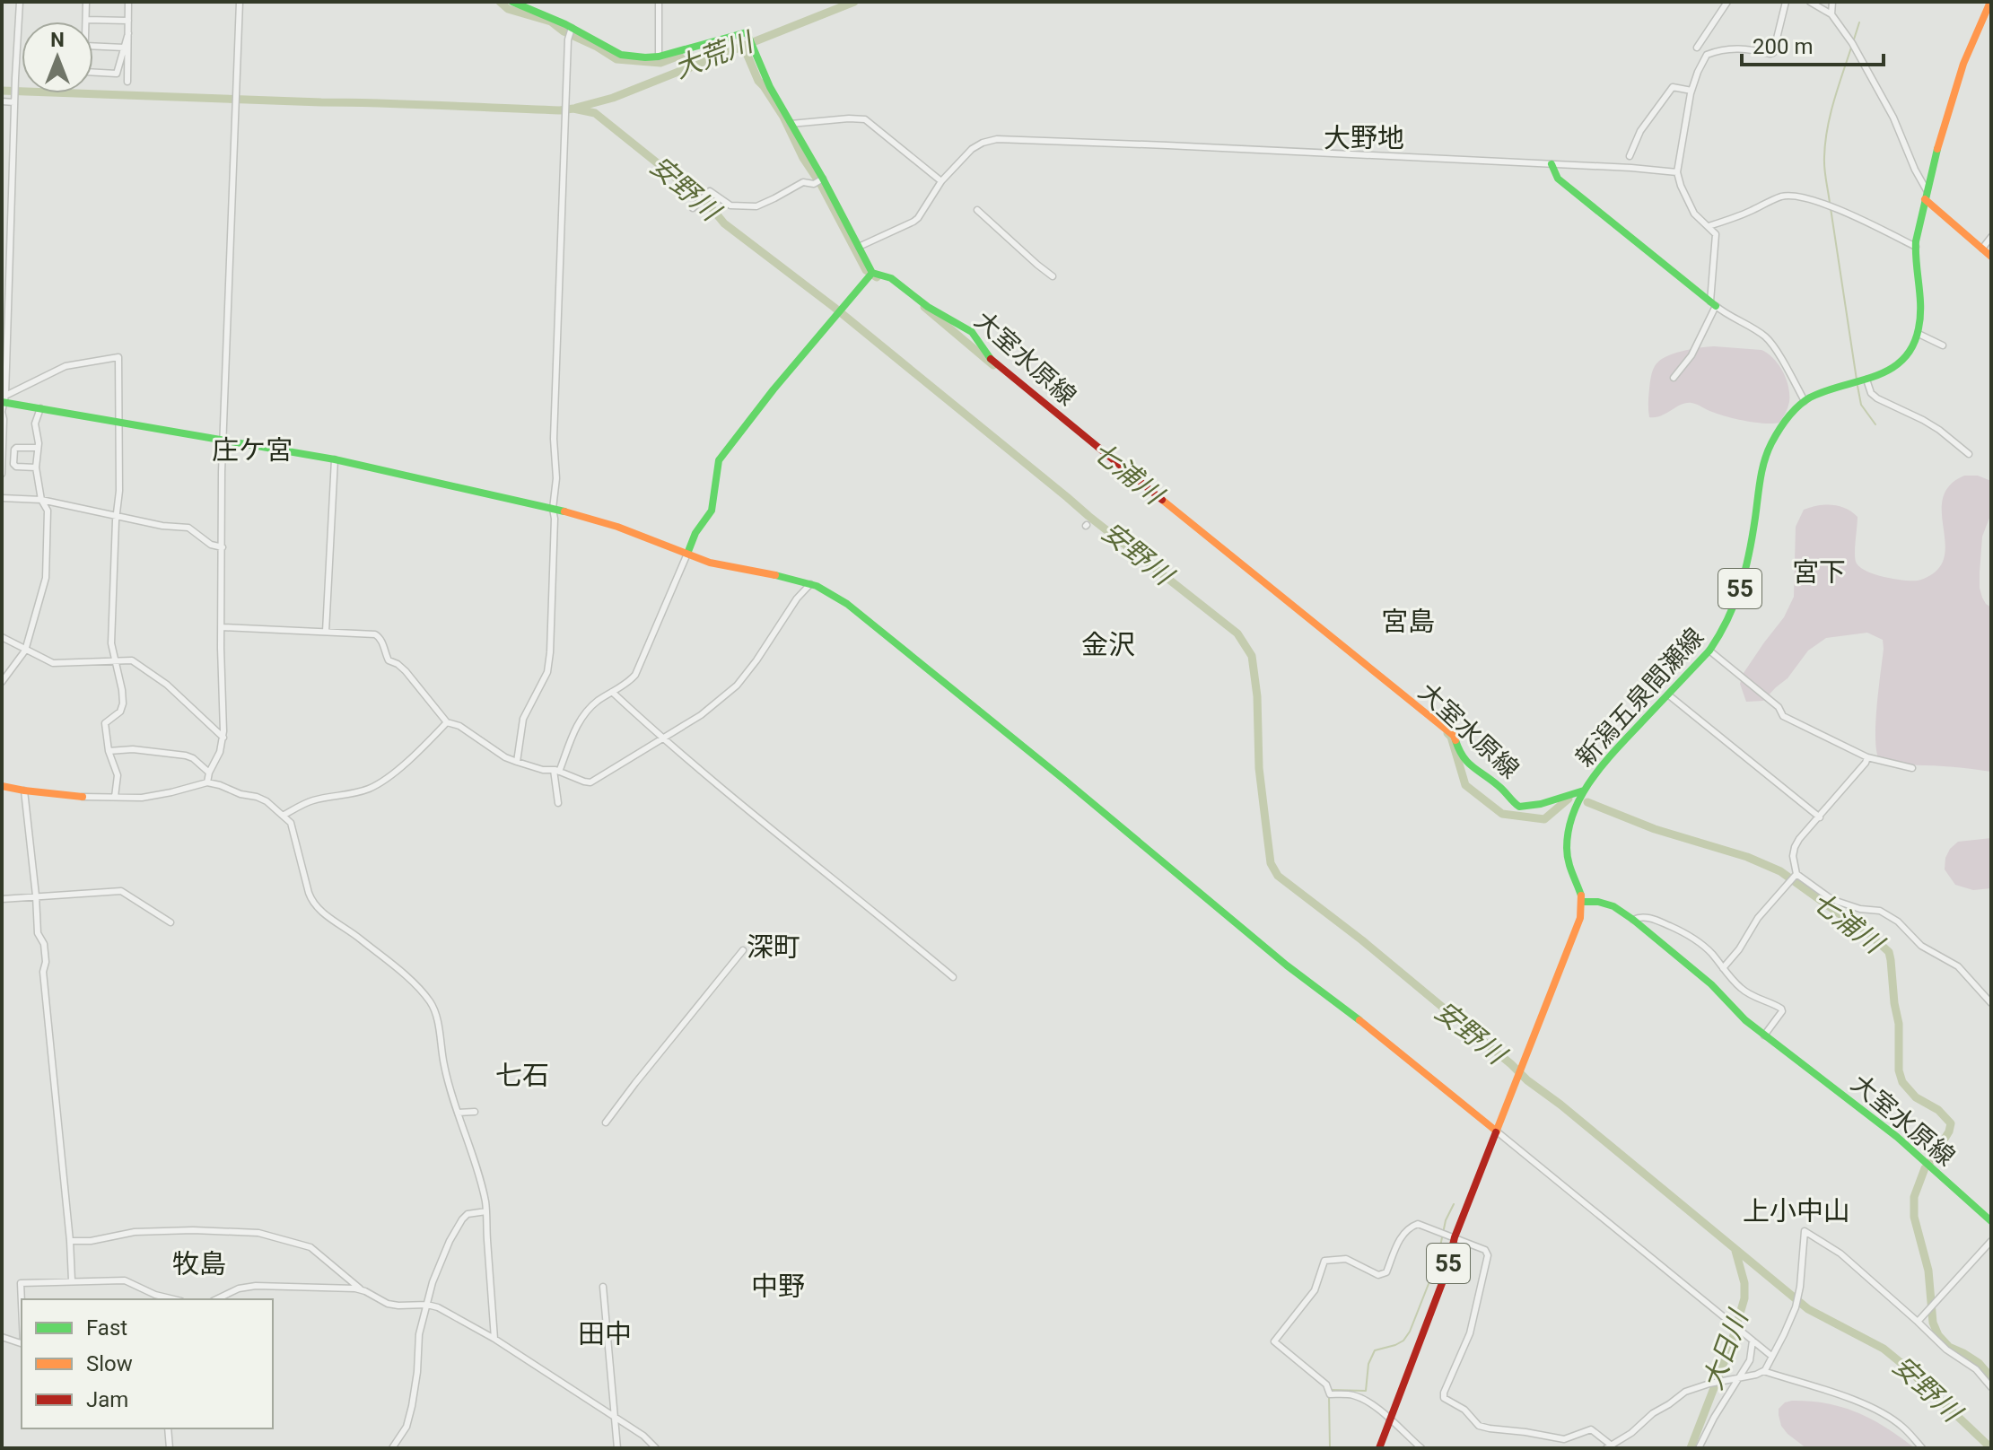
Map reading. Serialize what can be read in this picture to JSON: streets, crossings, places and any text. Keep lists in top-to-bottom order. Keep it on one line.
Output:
{"streets":{"main road":["大室水原線","55","新潟五泉間瀬線"]},"crossings":[["大室水原線","55"],["大室水原線","新潟五泉間瀬線"],["55","新潟五泉間瀬線"]],"districts":["大野地","庄ケ宮","宮下","宮島","金沢","深町","七石","上小中山","牧島","中野","田中"],"water":["大荒川","安野川","七浦川","大日川"],"legend":["Fast","Slow","Jam"],"scale_bar":"200 m","north":"top"}
